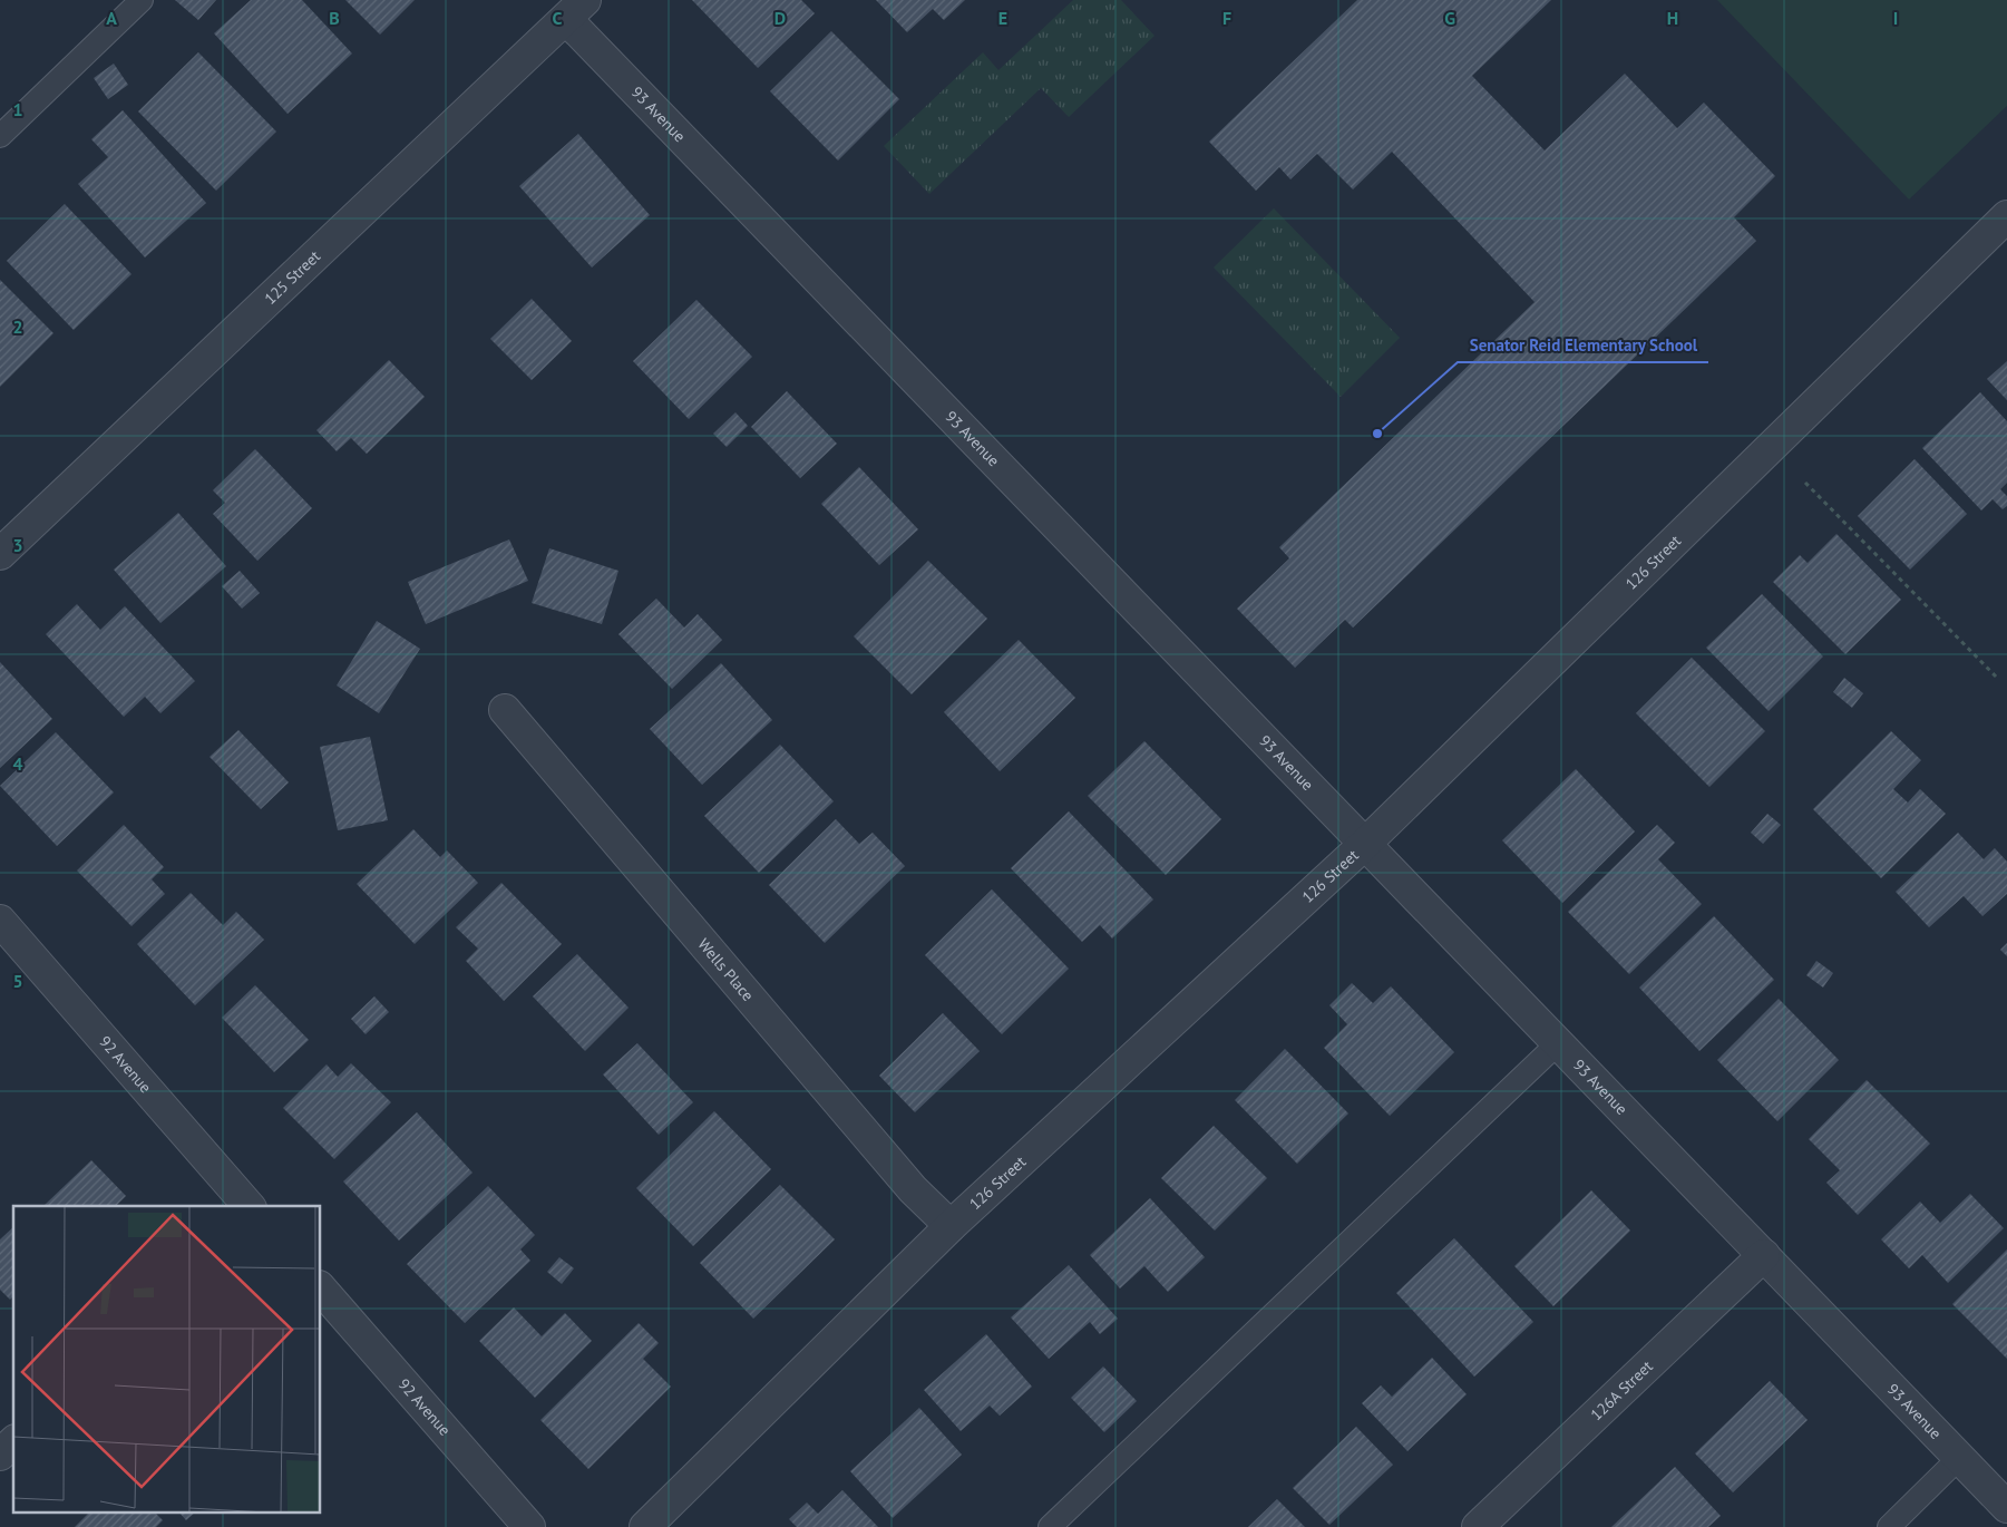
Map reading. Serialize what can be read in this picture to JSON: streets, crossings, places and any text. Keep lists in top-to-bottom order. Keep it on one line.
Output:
{"streets":{"street":["93 Avenue","125 Street","126 Street","Wells Place","92 Avenue","126A Street"]},"crossings":[["93 Avenue","125 Street"],["93 Avenue","126 Street"],["93 Avenue","126A Street"],["126 Street","Wells Place"]],"places":["Senator Reid Elementary School"],"grid":{"columns":["A","B","C","D","E","F","G","H","I"],"rows":["1","2","3","4","5"]}}
